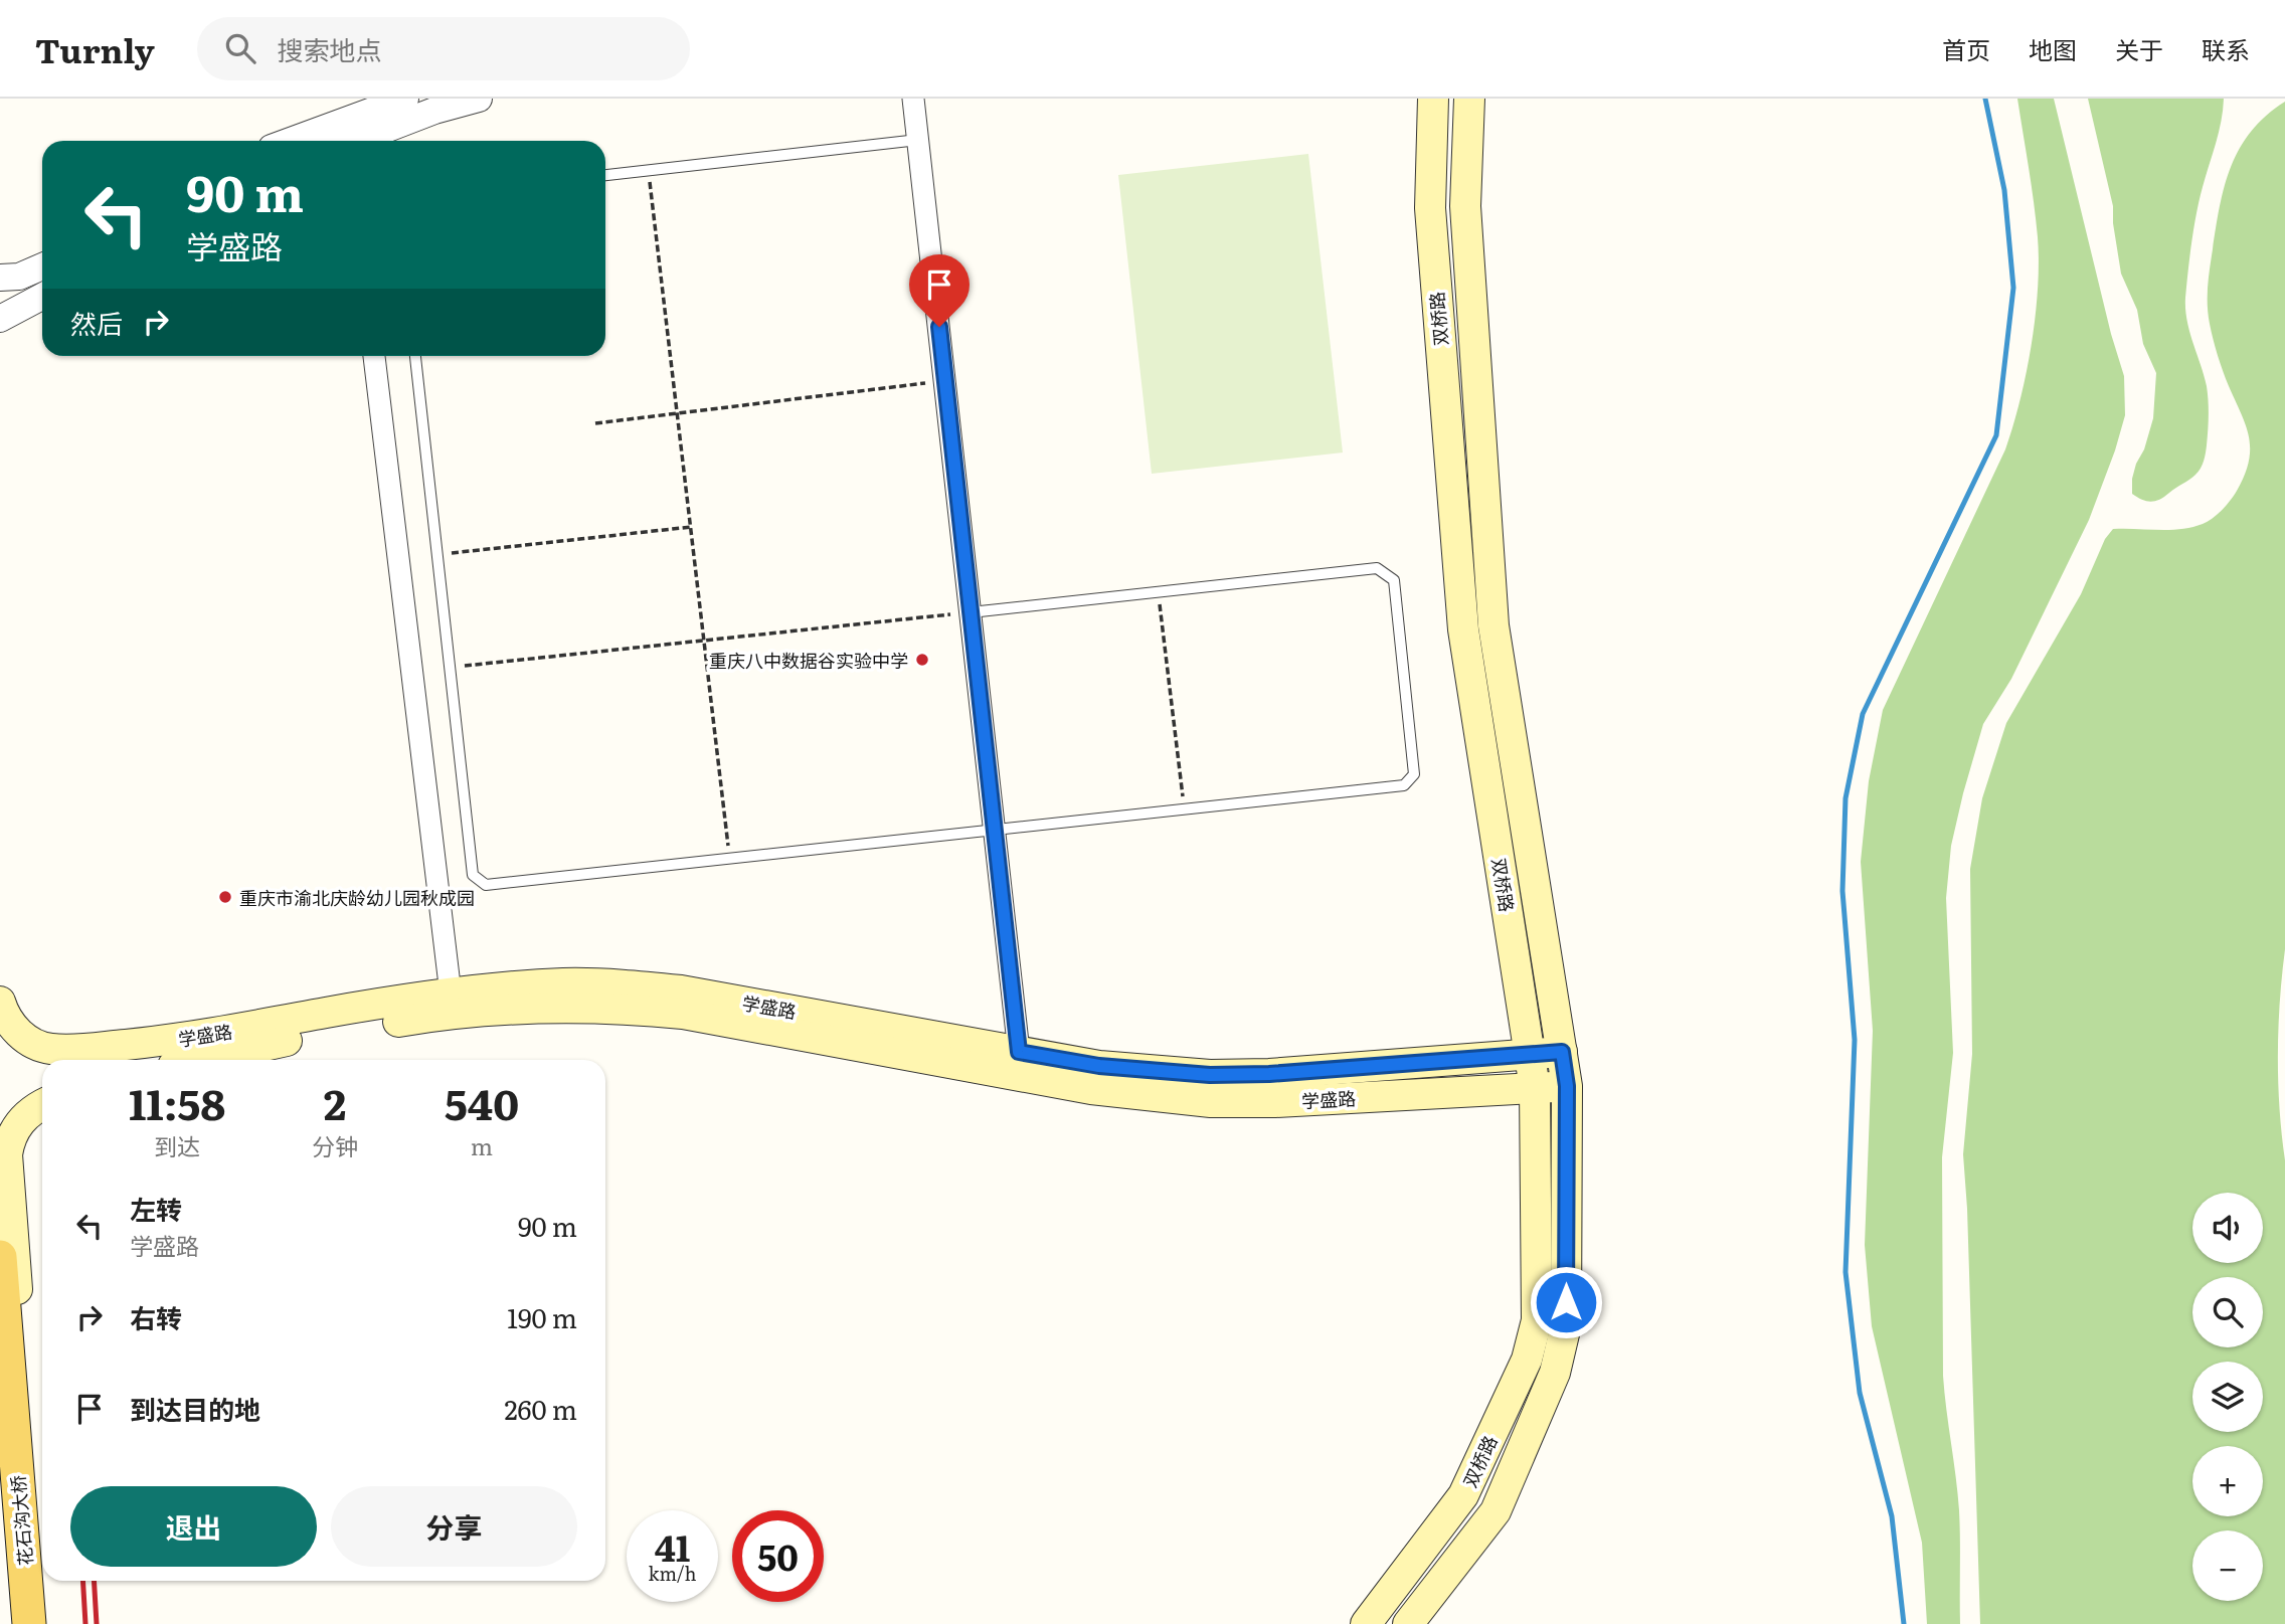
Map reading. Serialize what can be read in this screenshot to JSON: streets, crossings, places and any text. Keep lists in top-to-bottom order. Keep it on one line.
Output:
{"streets":{"main road":["双桥路","学盛路","花石沟大桥"]},"crossings":[["双桥路","学盛路"]],"places":["重庆八中数据谷实验中学","重庆市渝北庆龄幼儿园秋成园"],"page":{"header":"Turnly","search":"搜索地点","nav":["首页","地图","关于","联系"],"turn":["90 m","学盛路"],"then":"然后","eta":["11:58","到达","2","分钟","540","m"],"list":[{"name":"左转","note":"学盛路","value":"90 m"},{"name":"右转","value":"190 m"},{"name":"到达目的地","value":"260 m"}],"map_buttons":["+","−"],"buttons":["退出","分享"],"speed":"41 km/h","limit":"50"}}
